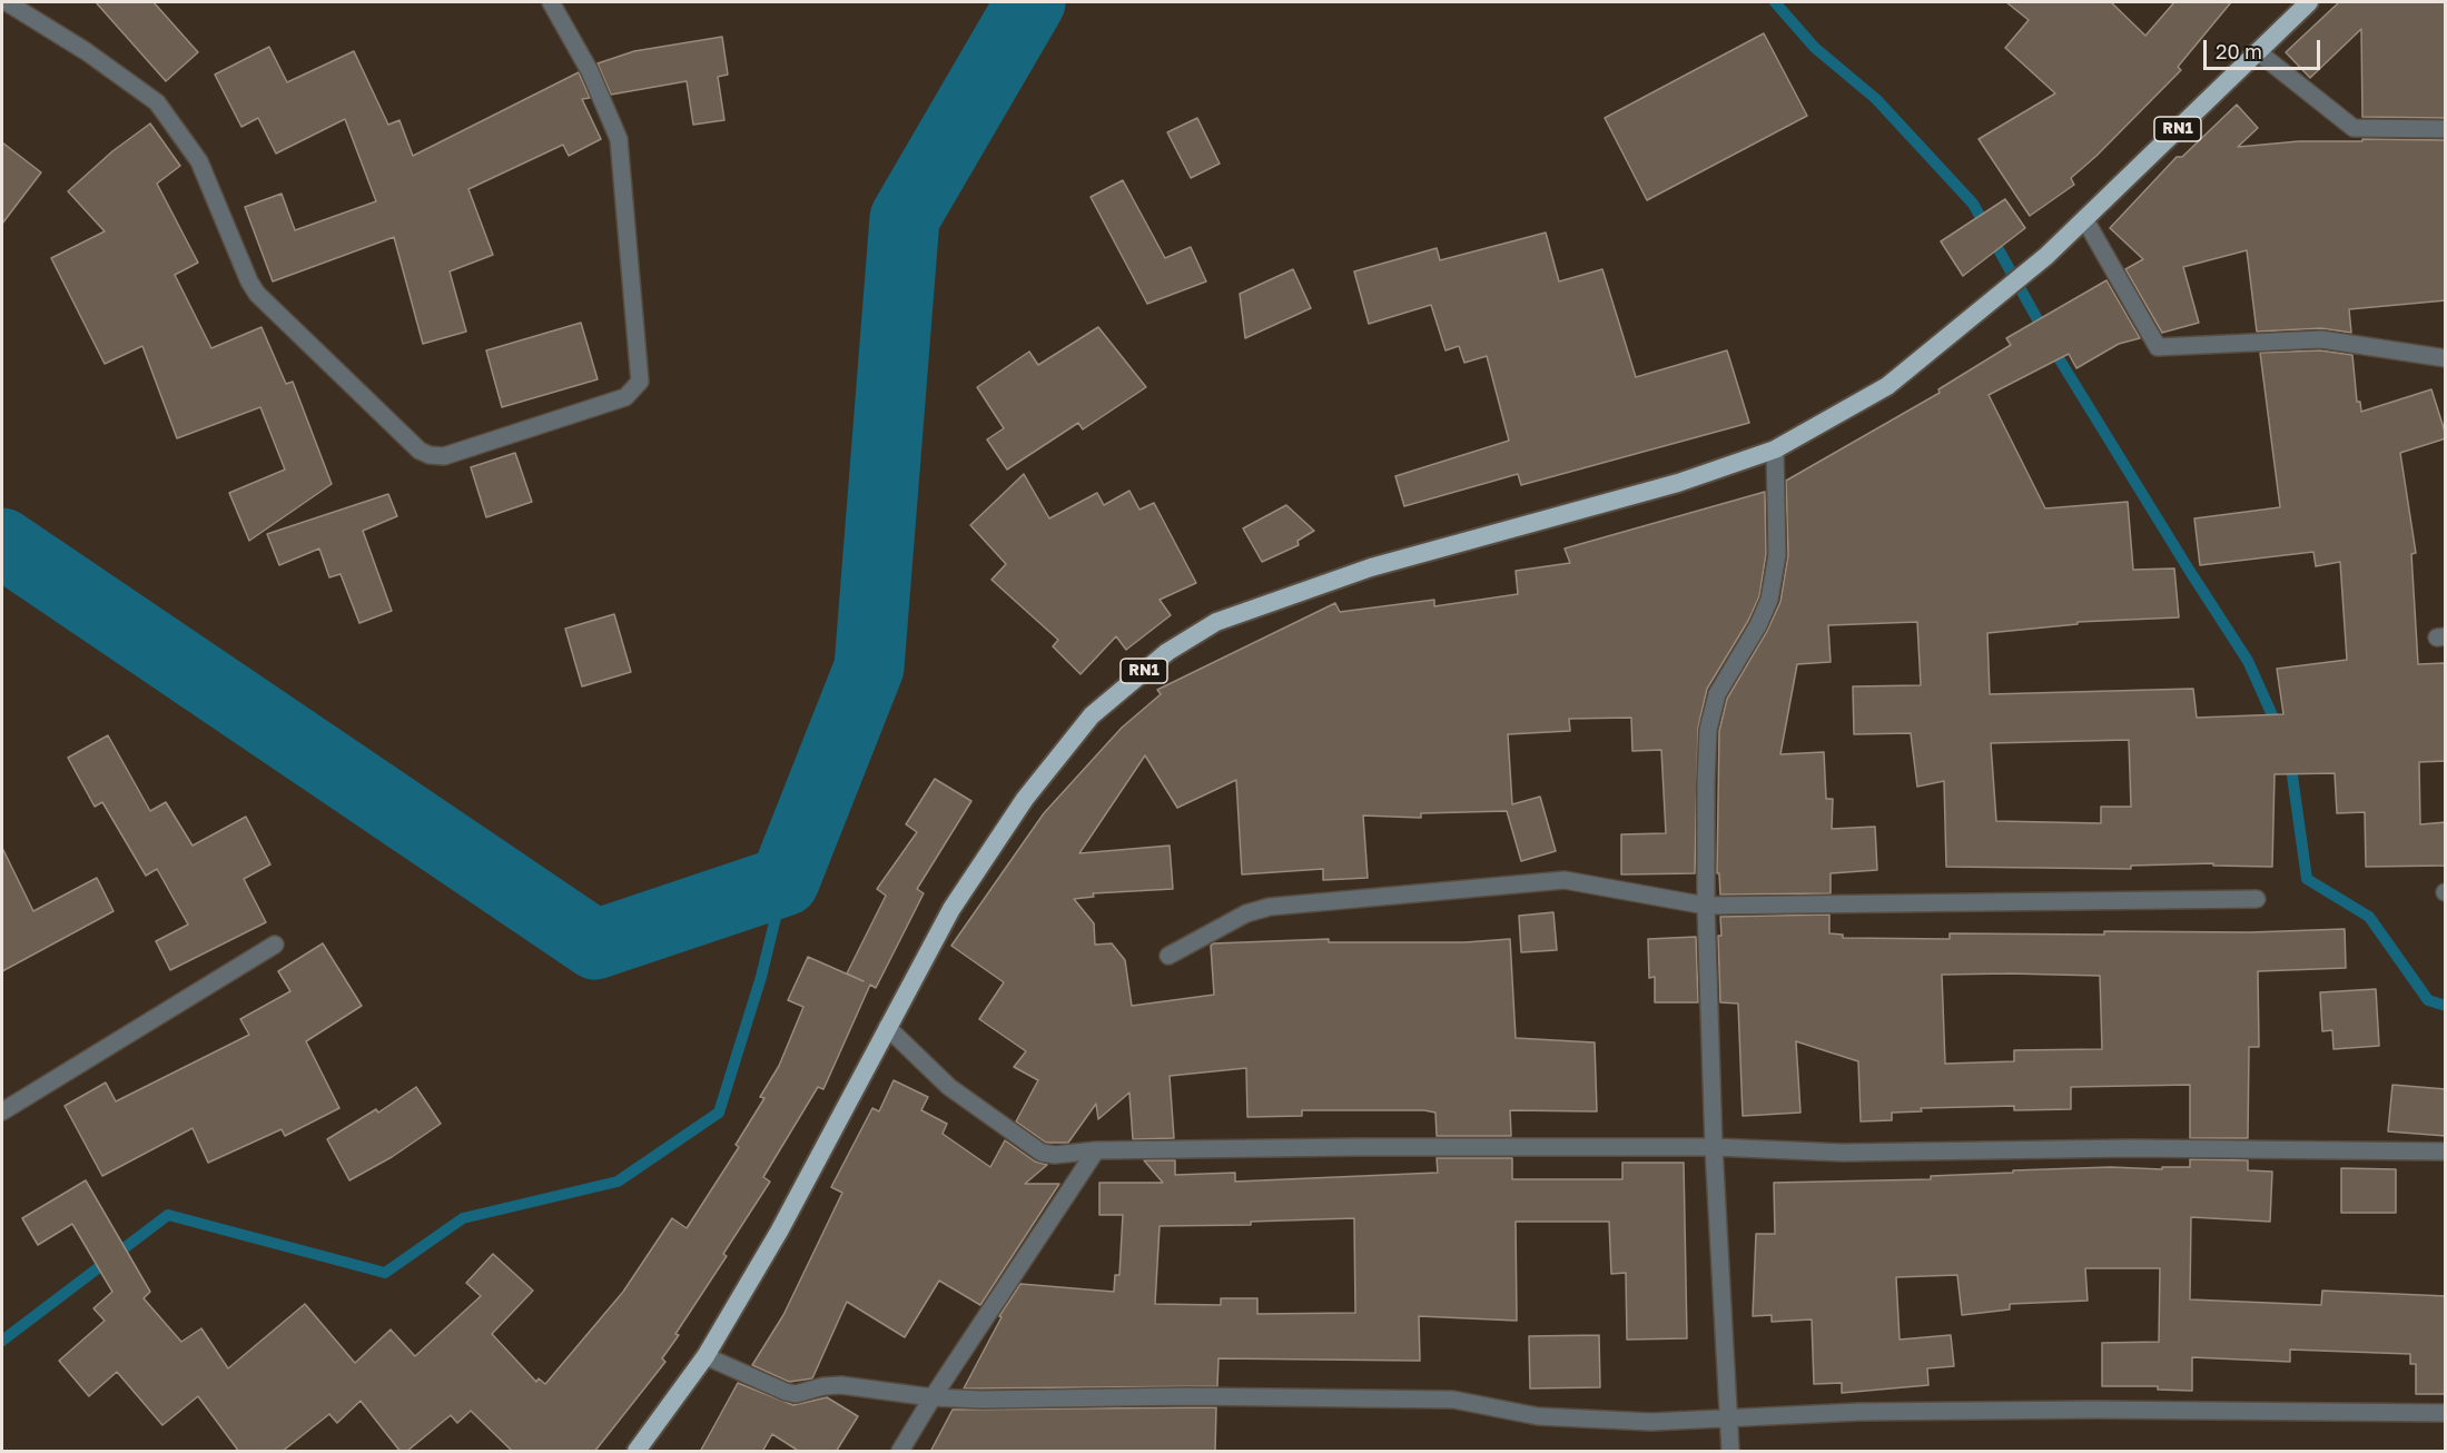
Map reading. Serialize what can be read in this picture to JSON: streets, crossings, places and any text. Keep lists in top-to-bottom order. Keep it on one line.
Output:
{"streets":{"highway":["RN1"]},"scale_bar":"20 m"}
